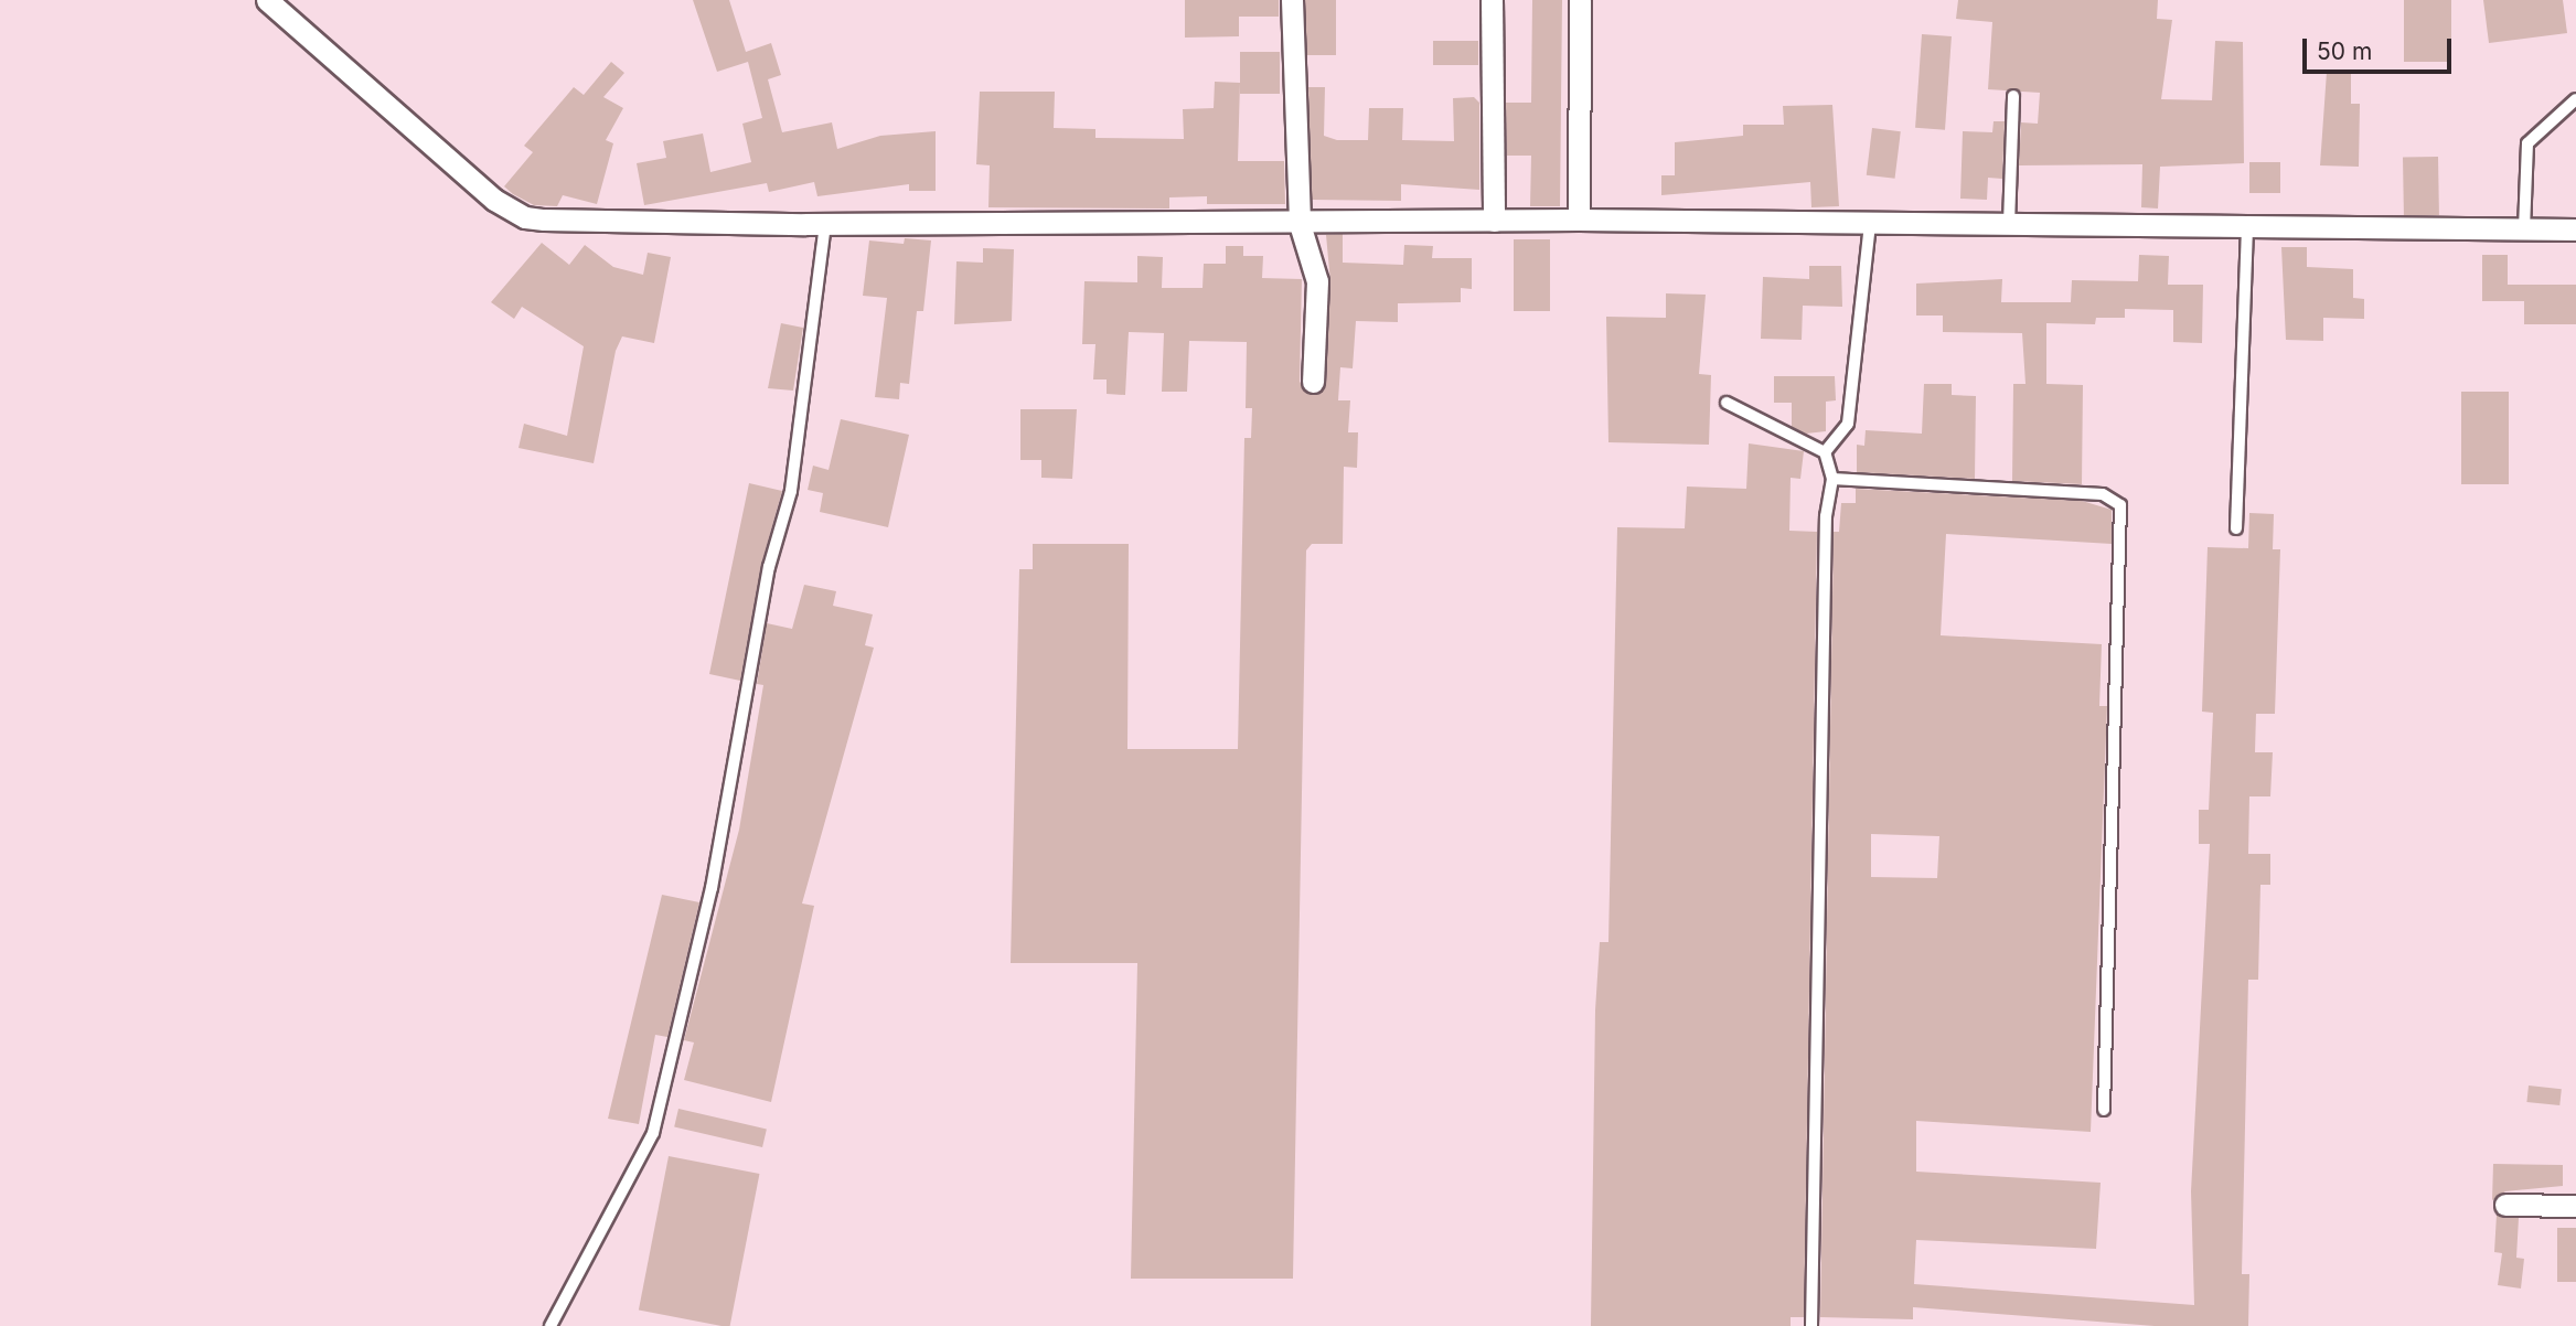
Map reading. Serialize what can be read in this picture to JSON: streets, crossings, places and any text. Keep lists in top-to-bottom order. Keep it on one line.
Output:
{"scale_bar":"50 m"}
